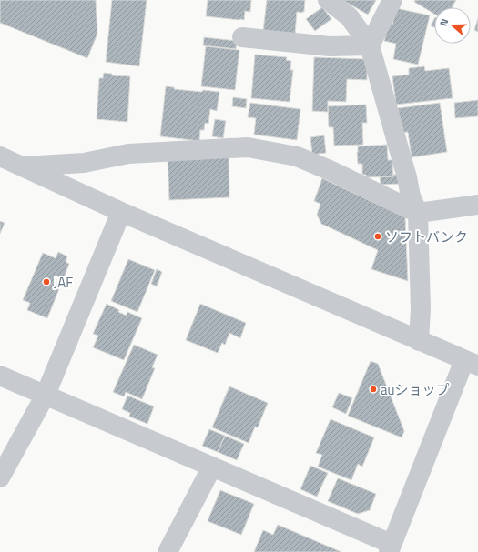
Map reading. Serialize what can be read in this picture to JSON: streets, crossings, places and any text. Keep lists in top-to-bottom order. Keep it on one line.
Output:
{"places":["ソフトバンク","JAF","auショップ"],"north":"left"}
